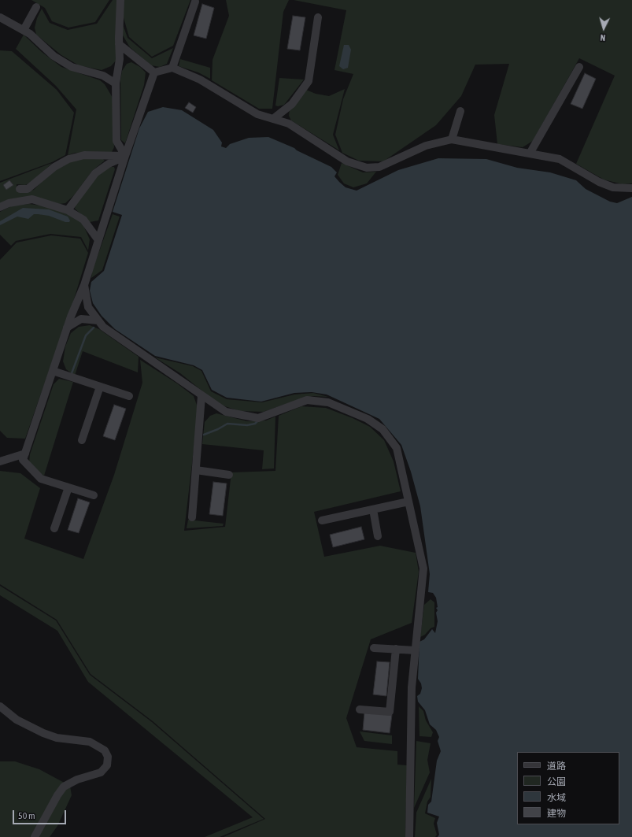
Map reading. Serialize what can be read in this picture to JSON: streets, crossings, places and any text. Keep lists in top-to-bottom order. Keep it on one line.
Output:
{"legend":["道路","公園","水域","建物"],"scale_bar":"50 m","north":"bottom"}
